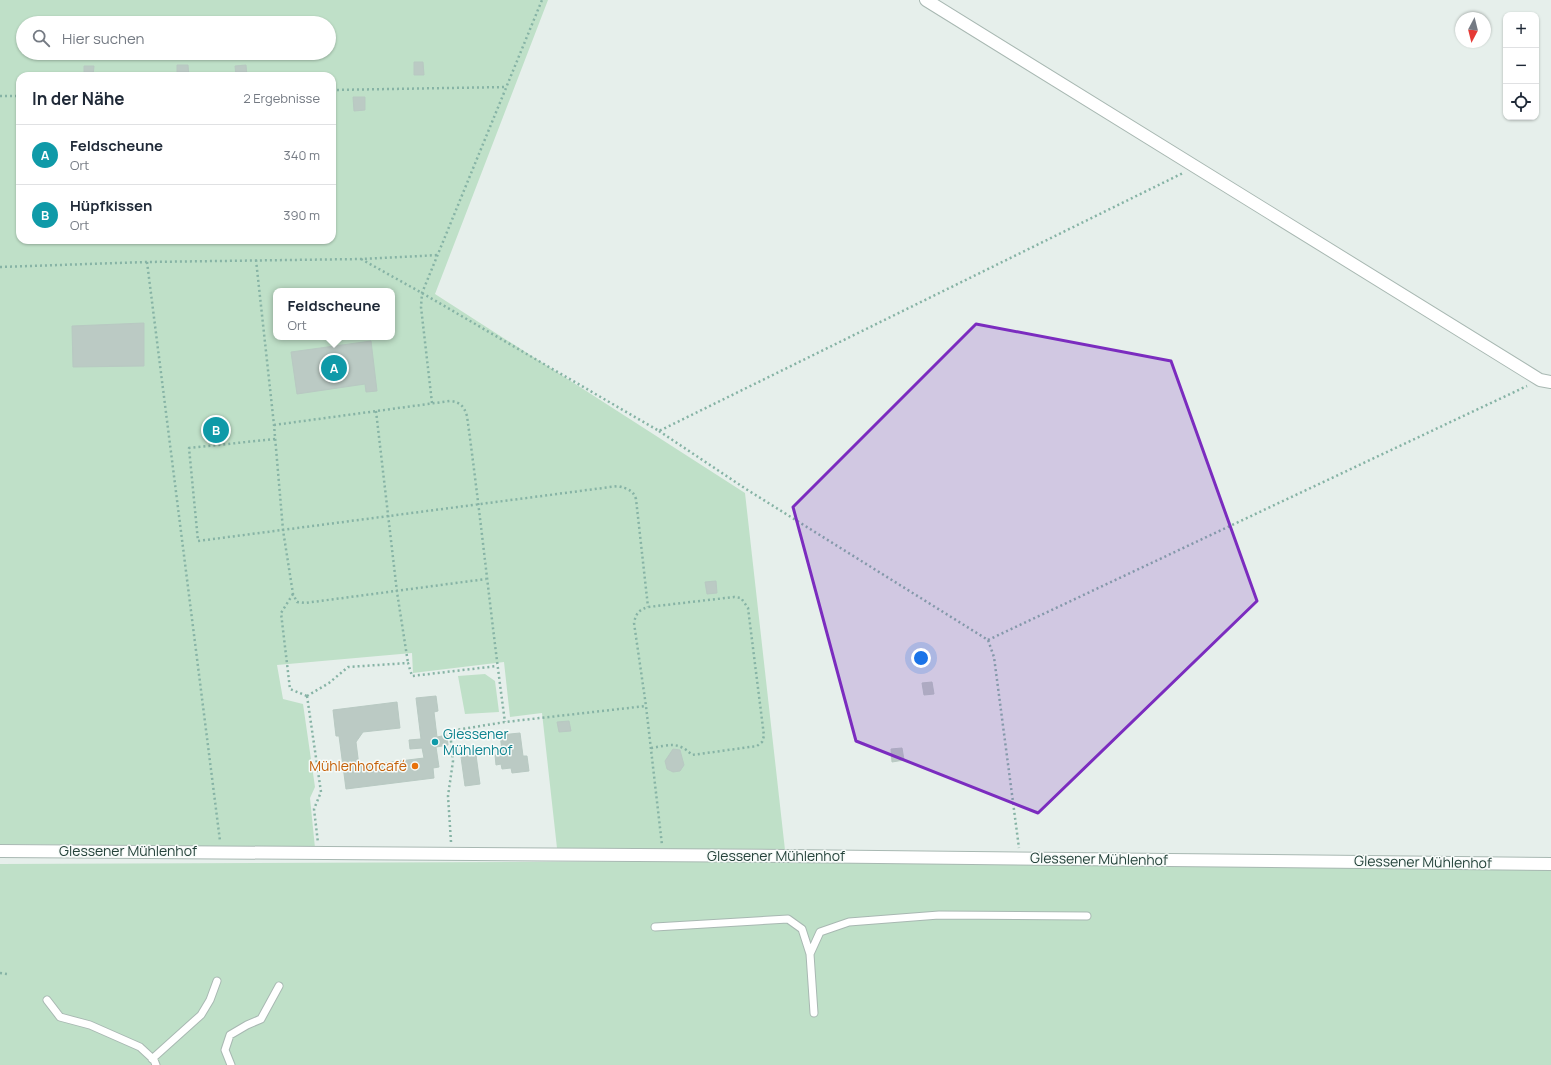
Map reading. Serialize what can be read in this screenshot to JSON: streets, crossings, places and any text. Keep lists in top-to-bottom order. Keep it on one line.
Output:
{"streets":{"street":["Glessener Mühlenhof"]},"places":["Glessener Mühlenhof","Mühlenhofcafé"],"north":"bottom","page":{"map_buttons":["+","−"],"search":"Hier suchen","heading":["In der Nähe","2 Ergebnisse"],"list":[{"mark":"A","name":"Feldscheune","note":"Ort","value":"340 m"},{"mark":"B","name":"Hüpfkissen","note":"Ort","value":"390 m"}],"popup":["Feldscheune","Ort"],"pins":["A","B"]}}
